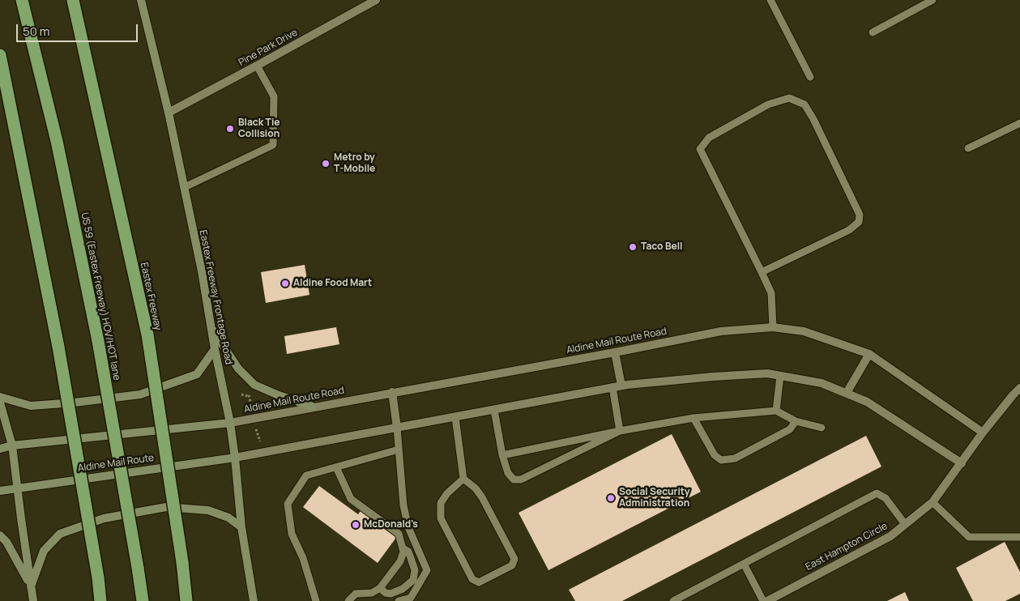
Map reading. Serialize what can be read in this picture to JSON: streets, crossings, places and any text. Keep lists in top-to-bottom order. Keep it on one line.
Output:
{"streets":{"highway":["US 59 (Eastex Freeway) HOV/HOT lane","Eastex Freeway"],"main road":["Eastex Freeway Frontage Road","Aldine Mail Route"],"street":["Pine Park Drive","Aldine Mail Route Road","East Hampton Circle"]},"crossings":[["Pine Park Drive","Eastex Freeway Frontage Road"],["Eastex Freeway Frontage Road","Aldine Mail Route Road"],["Eastex Freeway Frontage Road","Aldine Mail Route"],["Aldine Mail Route Road","East Hampton Circle"]],"places":["Black Tie Collision","Metro by T-Mobile","Taco Bell","Aldine Food Mart","Social Security Administration","McDonald's"],"scale_bar":"50 m"}
